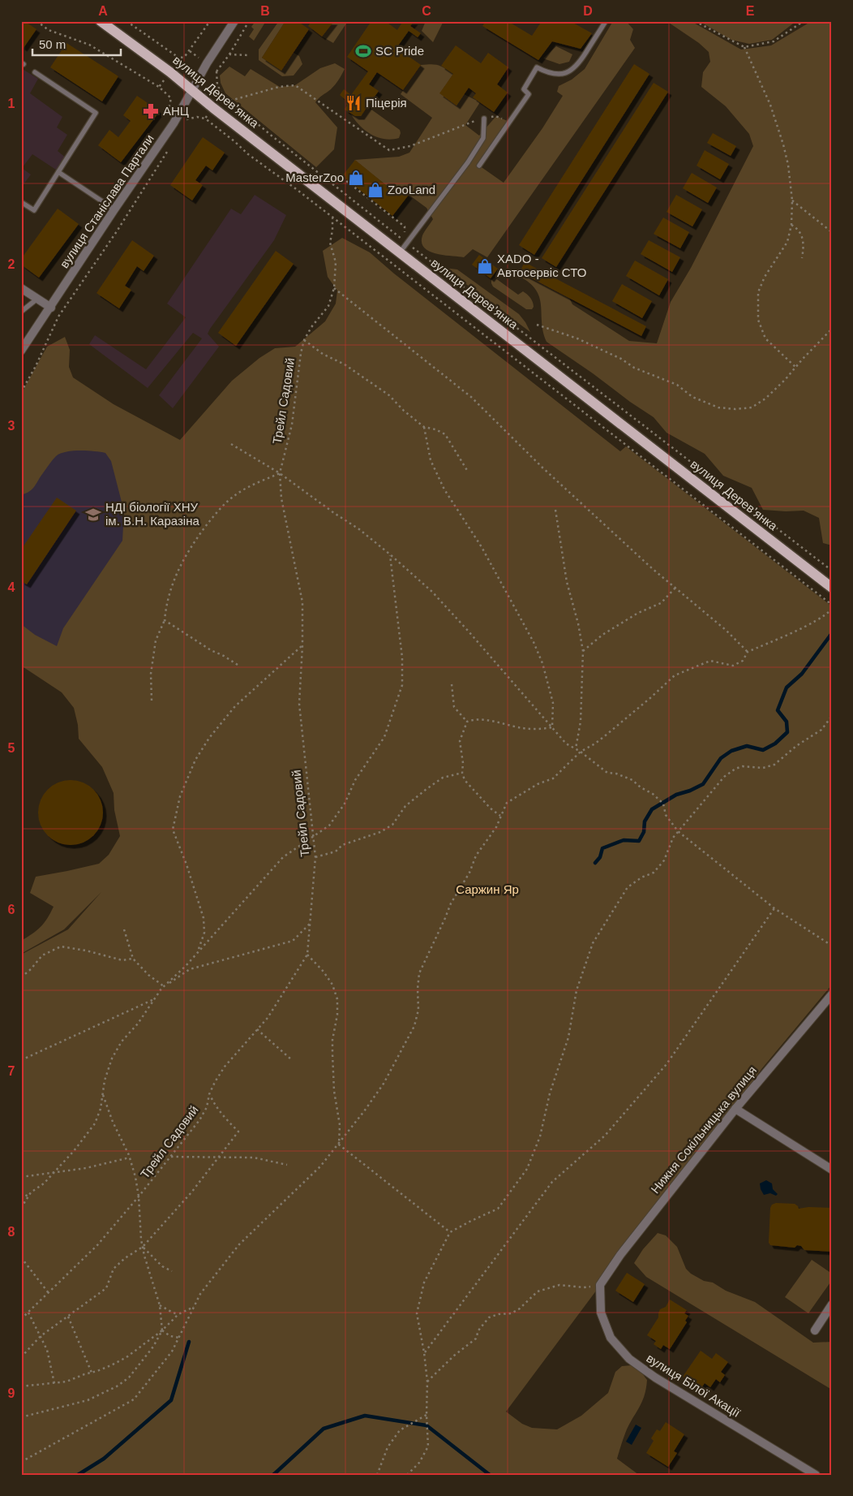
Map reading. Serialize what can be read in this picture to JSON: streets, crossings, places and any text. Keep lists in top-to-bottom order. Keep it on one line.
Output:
{"streets":{"main road":["вулиця Дерев’янка"],"street":["вулиця Станіслава Партали","Нижня Сокільницька вулиця","вулиця Білої Акації"],"path":["Трейл Садовий"]},"crossings":[["вулиця Дерев’янка","вулиця Станіслава Партали"],["Нижня Сокільницька вулиця","вулиця Білої Акації"]],"parks":["Саржин Яр"],"places":{"sports":["SC Pride"],"restaurant":["Піцерія"],"pharmacy":["АНЦ"],"shop":["MasterZoo","ZooLand","XADO - Автосервіс СТО"],"school or university":["НДІ біології ХНУ ім. В.Н. Каразіна"]},"scale_bar":"50 m","grid":{"columns":["A","B","C","D","E"],"rows":["1","2","3","4","5","6","7","8","9"]}}
